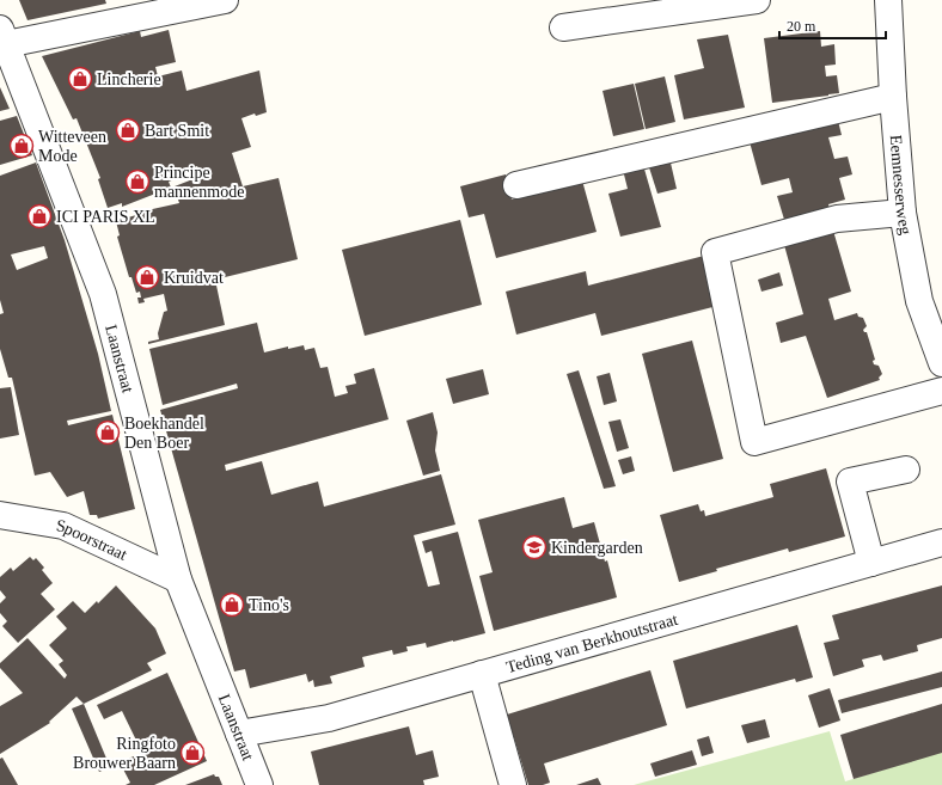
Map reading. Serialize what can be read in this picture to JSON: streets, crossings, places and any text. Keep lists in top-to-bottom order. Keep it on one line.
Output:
{"streets":{"street":["Eemnesserweg","Laanstraat","Spoorstraat","Teding van Berkhoutstraat"]},"crossings":[["Laanstraat","Spoorstraat"],["Laanstraat","Teding van Berkhoutstraat"]],"places":{"shop":["Lincherie","Bart Smit","Witteveen Mode","Principe mannenmode","ICI PARIS XL","Kruidvat","Boekhandel Den Boer","Tino's","Ringfoto Brouwer Baarn"],"school or university":["Kindergarden"]},"scale_bar":"20 m"}
